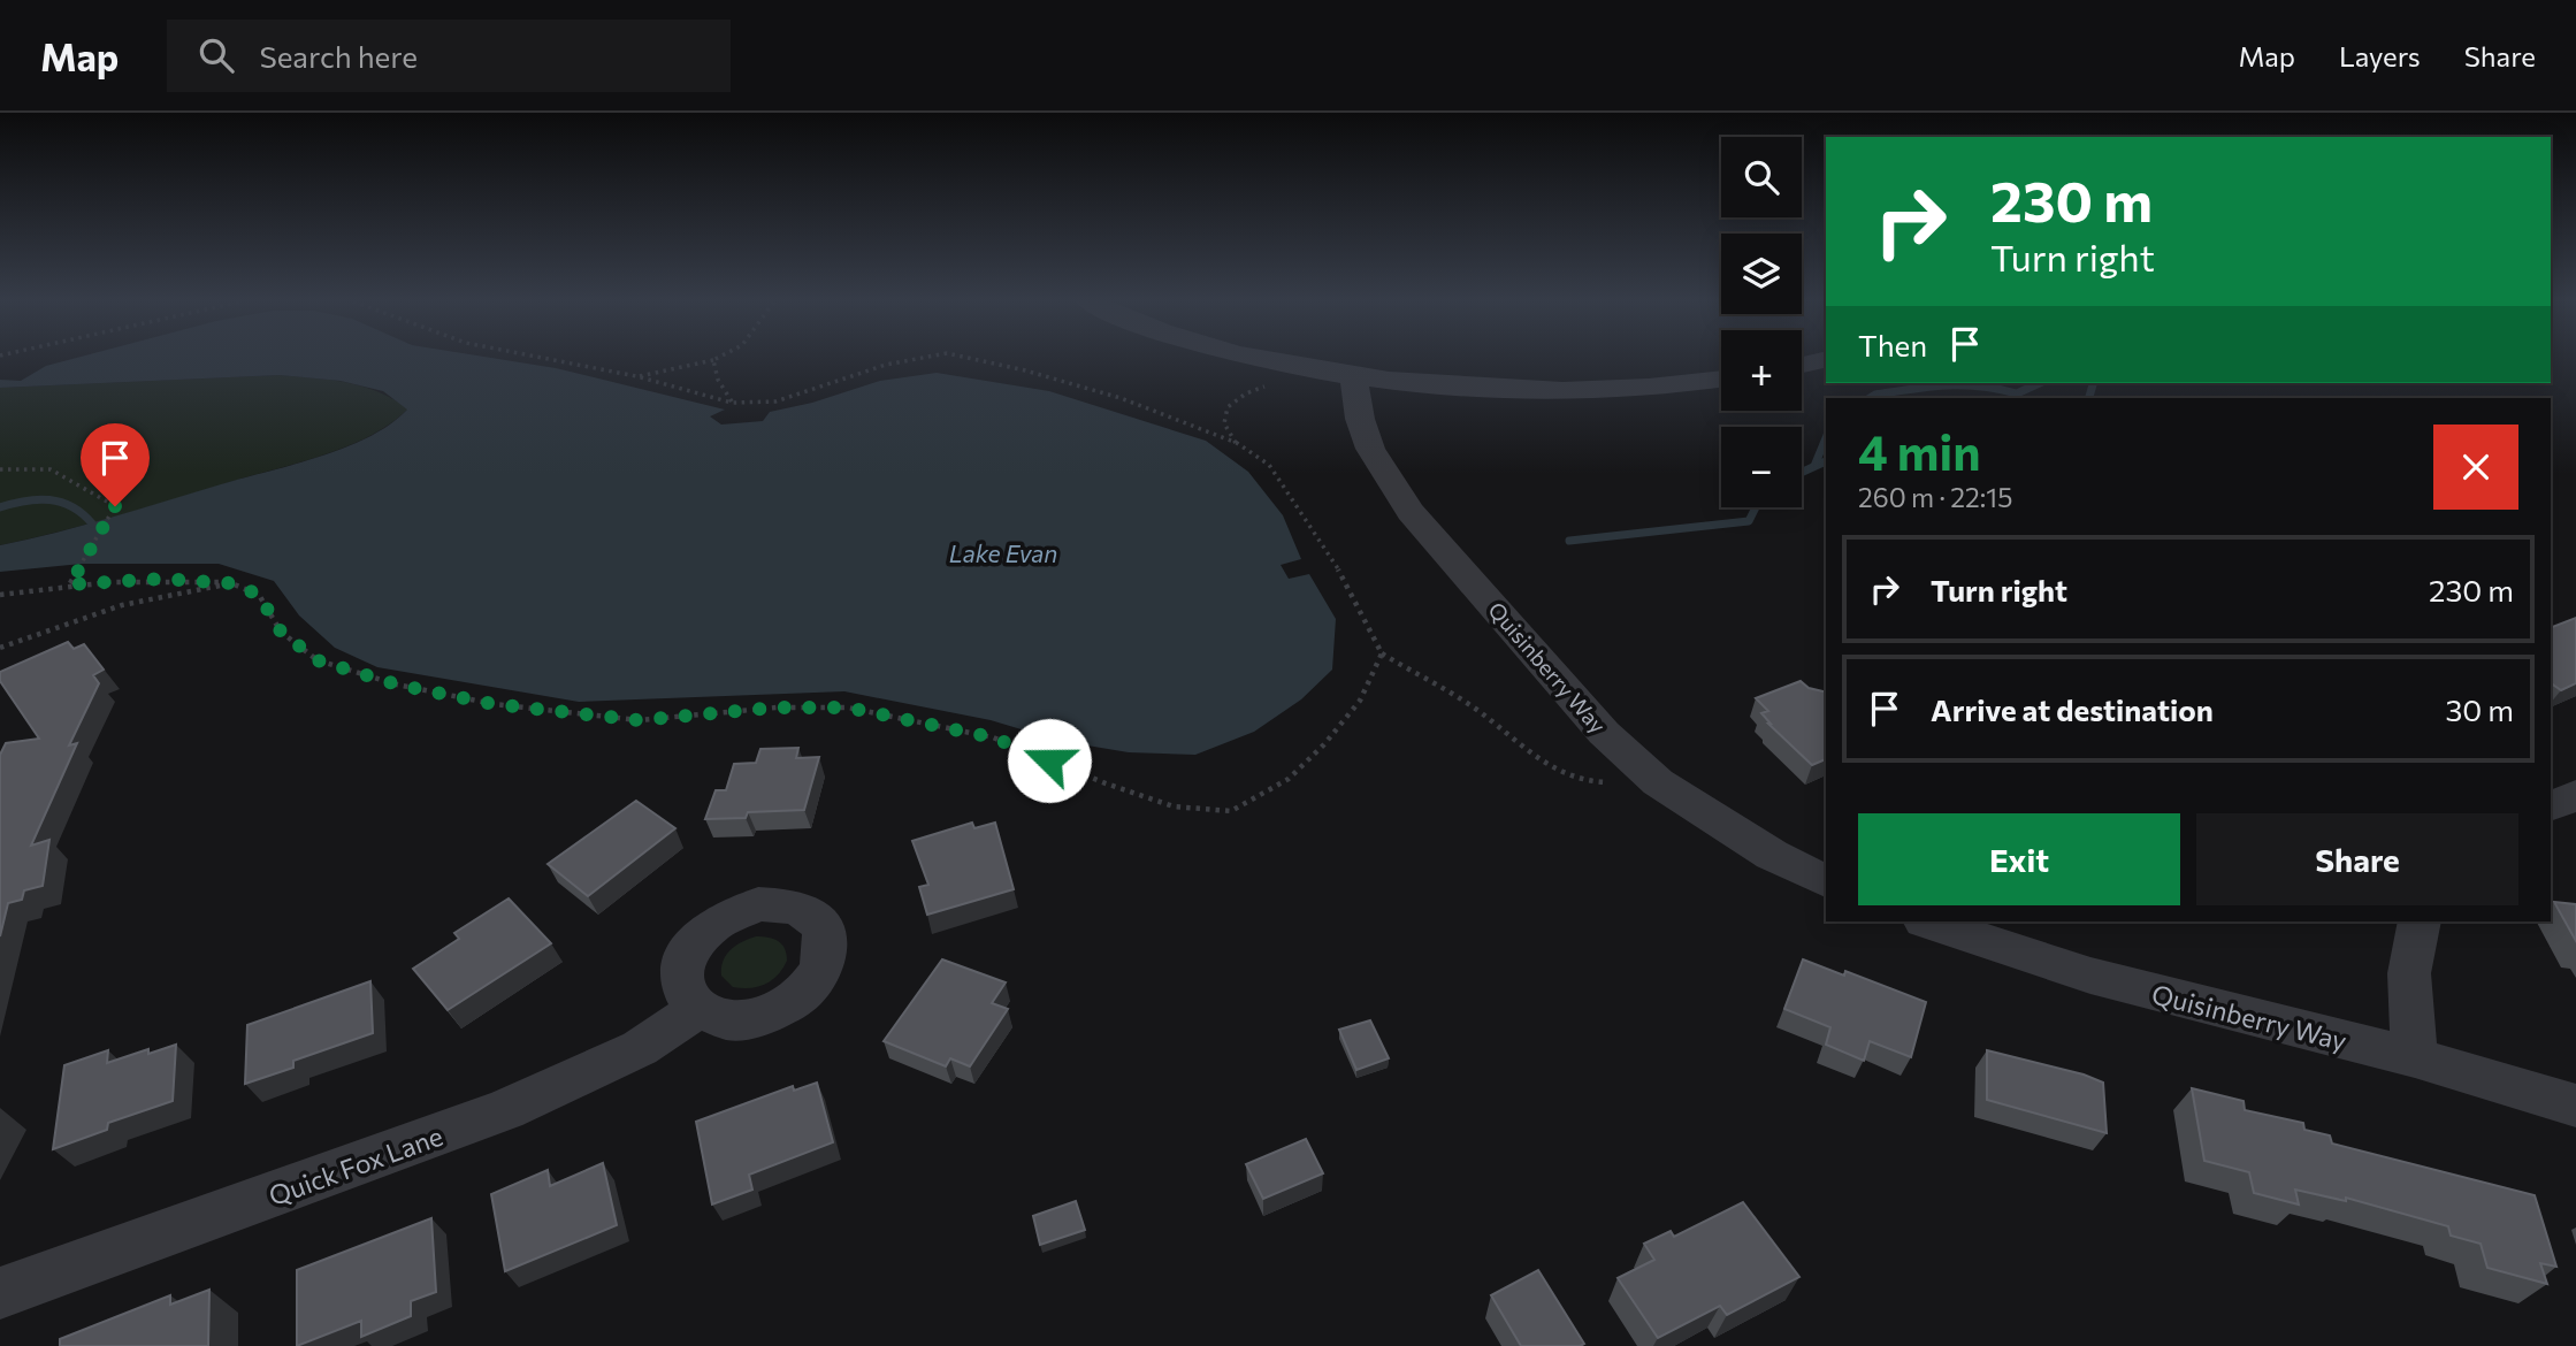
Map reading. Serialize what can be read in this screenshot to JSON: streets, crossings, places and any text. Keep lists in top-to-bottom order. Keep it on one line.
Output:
{"streets":{"street":["Quisinberry Way","Quick Fox Lane"]},"water":["Lake Evan"],"page":{"header":"Map","search":"Search here","nav":["Map","Layers","Share"],"map_buttons":["+","−"],"turn":["230 m","Turn right"],"then":"Then","heading":["4 min","260 m · 22:15"],"list":[{"name":"Turn right","value":"230 m"},{"name":"Arrive at destination","value":"30 m"}],"buttons":["Exit","Share"]}}
